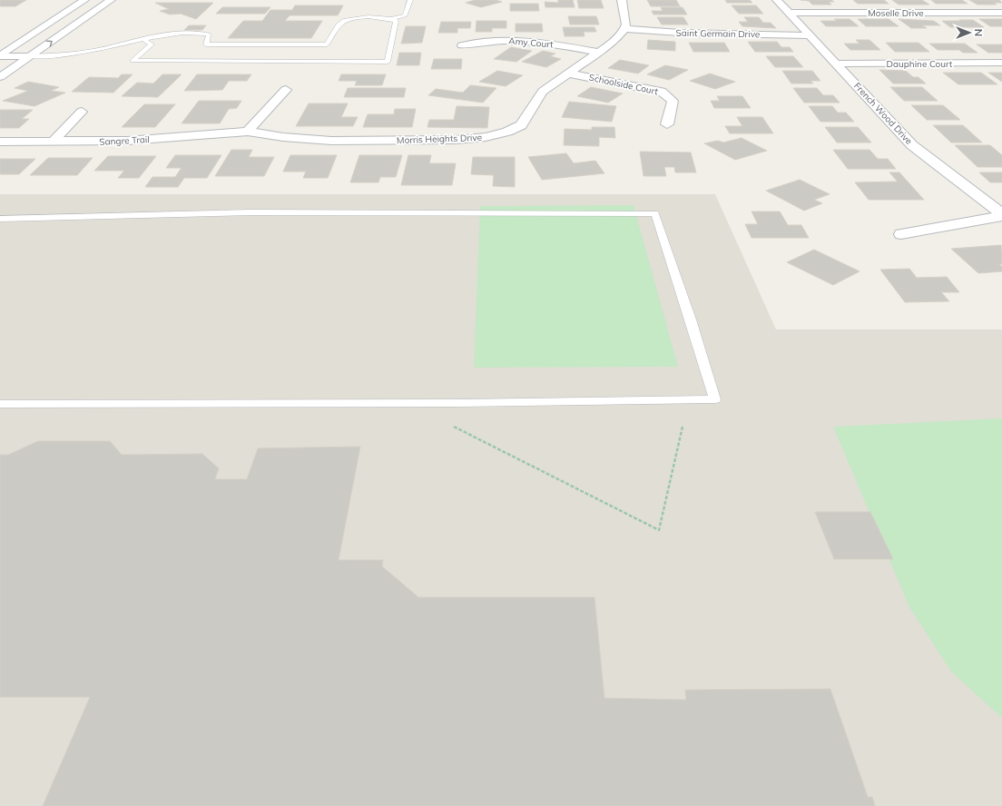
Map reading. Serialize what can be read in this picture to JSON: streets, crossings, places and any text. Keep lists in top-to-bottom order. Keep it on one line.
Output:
{"streets":{"street":["Moselle Drive","Saint Germain Drive","Amy Court","Dauphine Court","Schoolside Court","French Wood Drive","Morris Heights Drive","Sangre Trail"]},"crossings":[["Moselle Drive","French Wood Drive"],["Saint Germain Drive","French Wood Drive"],["Saint Germain Drive","Morris Heights Drive"],["Amy Court","Morris Heights Drive"],["Dauphine Court","French Wood Drive"],["Schoolside Court","Morris Heights Drive"],["Morris Heights Drive","Sangre Trail"]],"north":"right"}
